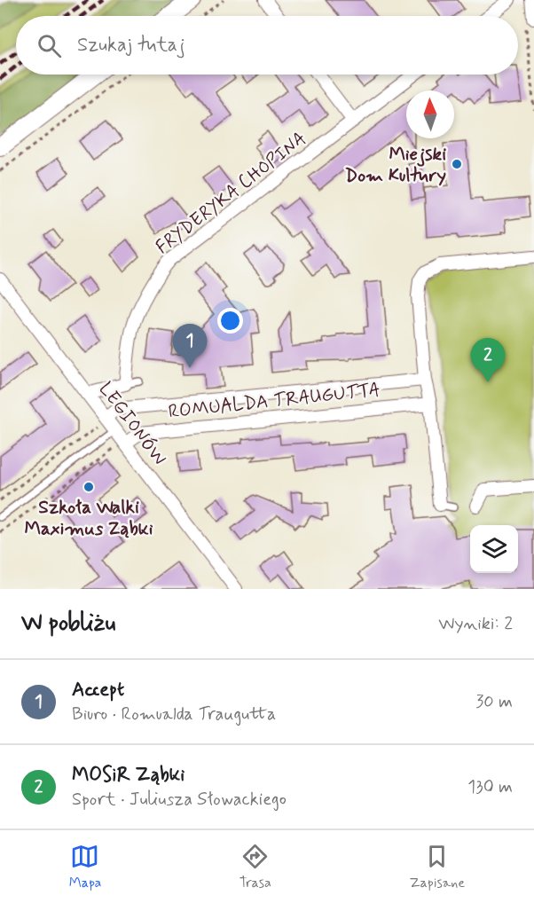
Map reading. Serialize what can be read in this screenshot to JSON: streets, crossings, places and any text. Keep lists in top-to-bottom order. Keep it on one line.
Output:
{"streets":{"street":["FRYDERYKA CHOPINA","ROMUALDA TRAUGUTTA","LEGIONÓW"]},"crossings":[["ROMUALDA TRAUGUTTA","LEGIONÓW"]],"places":["Miejski Dom Kultury","Szkoła Walki Maximus Ząbki"],"north":"top","page":{"search":"Szukaj tutaj","pins":["1","2"],"heading":["W pobliżu","Wyniki: 2"],"list":[{"mark":"1","name":"Accept","note":"Biuro · Romualda Traugutta","value":"30 m"},{"mark":"2","name":"MOSiR Ząbki","note":"Sport · Juliusza Słowackiego","value":"130 m"}],"nav":["Mapa","Trasa","Zapisane"]}}
